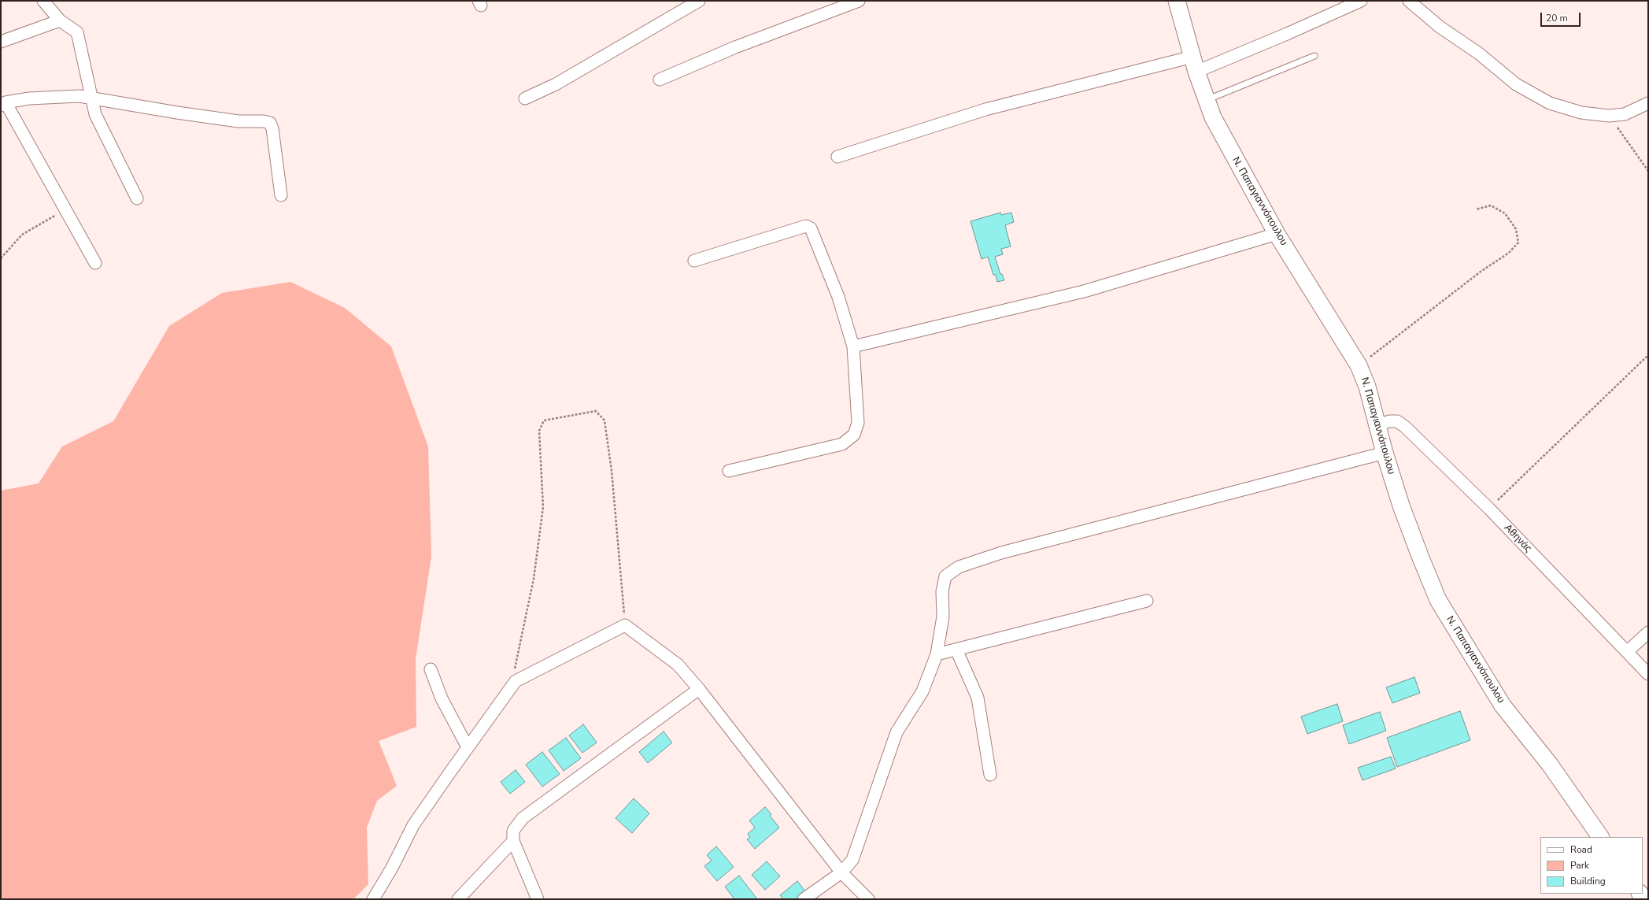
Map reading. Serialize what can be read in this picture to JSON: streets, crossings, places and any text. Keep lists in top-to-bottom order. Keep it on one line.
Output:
{"streets":{"street":["Ν. Παπαγιαννόπουλου","Αθηνάς"]},"crossings":[["Ν. Παπαγιαννόπουλου","Αθηνάς"]],"legend":["Road","Park","Building"],"scale_bar":"20 m"}
